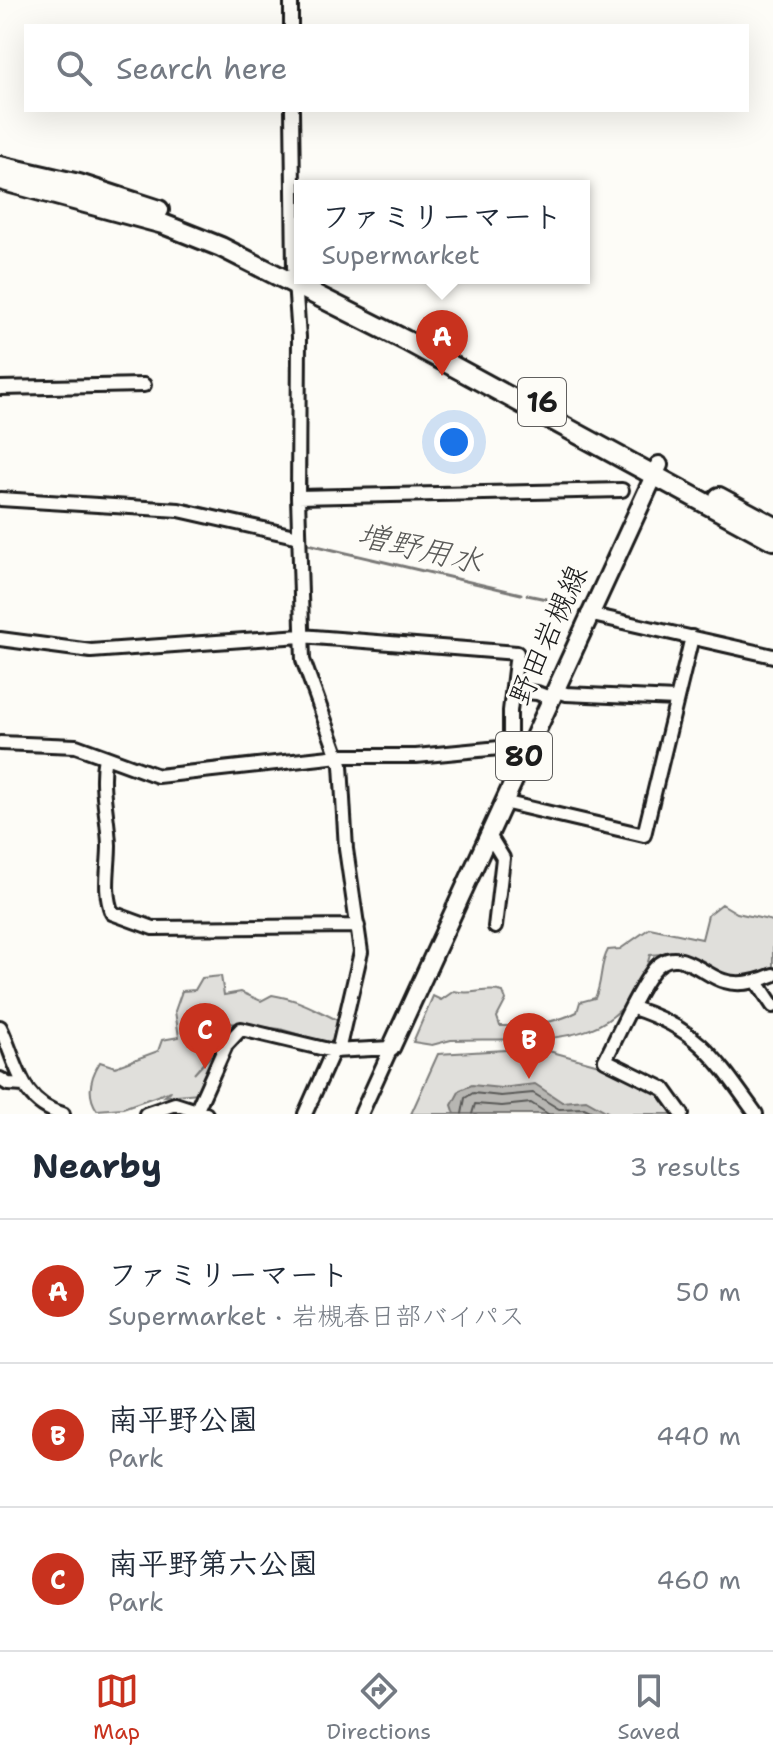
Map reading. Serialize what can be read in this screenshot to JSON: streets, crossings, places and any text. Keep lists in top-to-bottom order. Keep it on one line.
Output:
{"streets":{"highway":["16"],"main road":["野田岩槻線","80"]},"crossings":[["16","野田岩槻線"]],"water":["増野用水"],"page":{"search":"Search here","popup":["ファミリーマート","Supermarket"],"pins":["A","C","B"],"heading":["Nearby","3 results"],"list":[{"mark":"A","name":"ファミリーマート","note":"Supermarket · 岩槻春日部バイパス","value":"50 m"},{"mark":"B","name":"南平野公園","note":"Park","value":"440 m"},{"mark":"C","name":"南平野第六公園","note":"Park","value":"460 m"}],"nav":["Map","Directions","Saved"]}}
